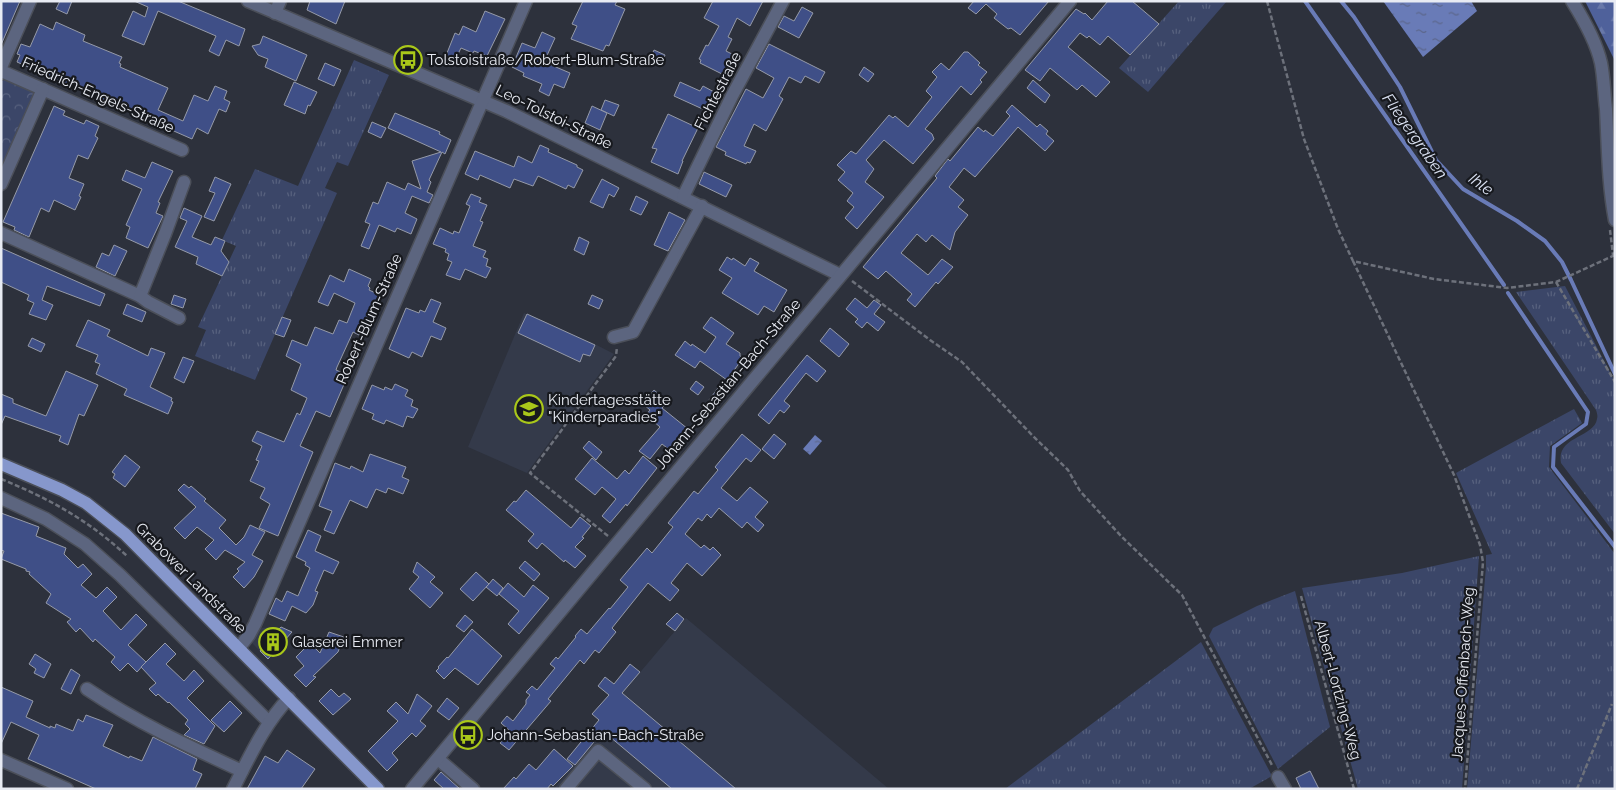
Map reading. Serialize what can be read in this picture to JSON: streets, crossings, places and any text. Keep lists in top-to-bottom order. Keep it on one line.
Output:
{"streets":{"main road":["Grabower Landstraße"],"street":["Fichtestraße","Friedrich-Engels-Straße","Leo-Tolstoi-Straße","Robert-Blum-Straße","Johann-Sebastian-Bach-Straße"],"path":["Jacques-Offenbach-Weg","Albert-Lortzing-Weg"]},"crossings":[["Fichtestraße","Leo-Tolstoi-Straße"],["Leo-Tolstoi-Straße","Robert-Blum-Straße"],["Leo-Tolstoi-Straße","Johann-Sebastian-Bach-Straße"],["Robert-Blum-Straße","Grabower Landstraße"]],"water":["Fliegergraben","Ihle"],"places":{"bus stop":["Tolstoistraße/Robert-Blum-Straße","Johann-Sebastian-Bach-Straße"],"school or university":["Kindertagesstätte \"Kinderparadies\""],"building":["Glaserei Emmer"]}}
